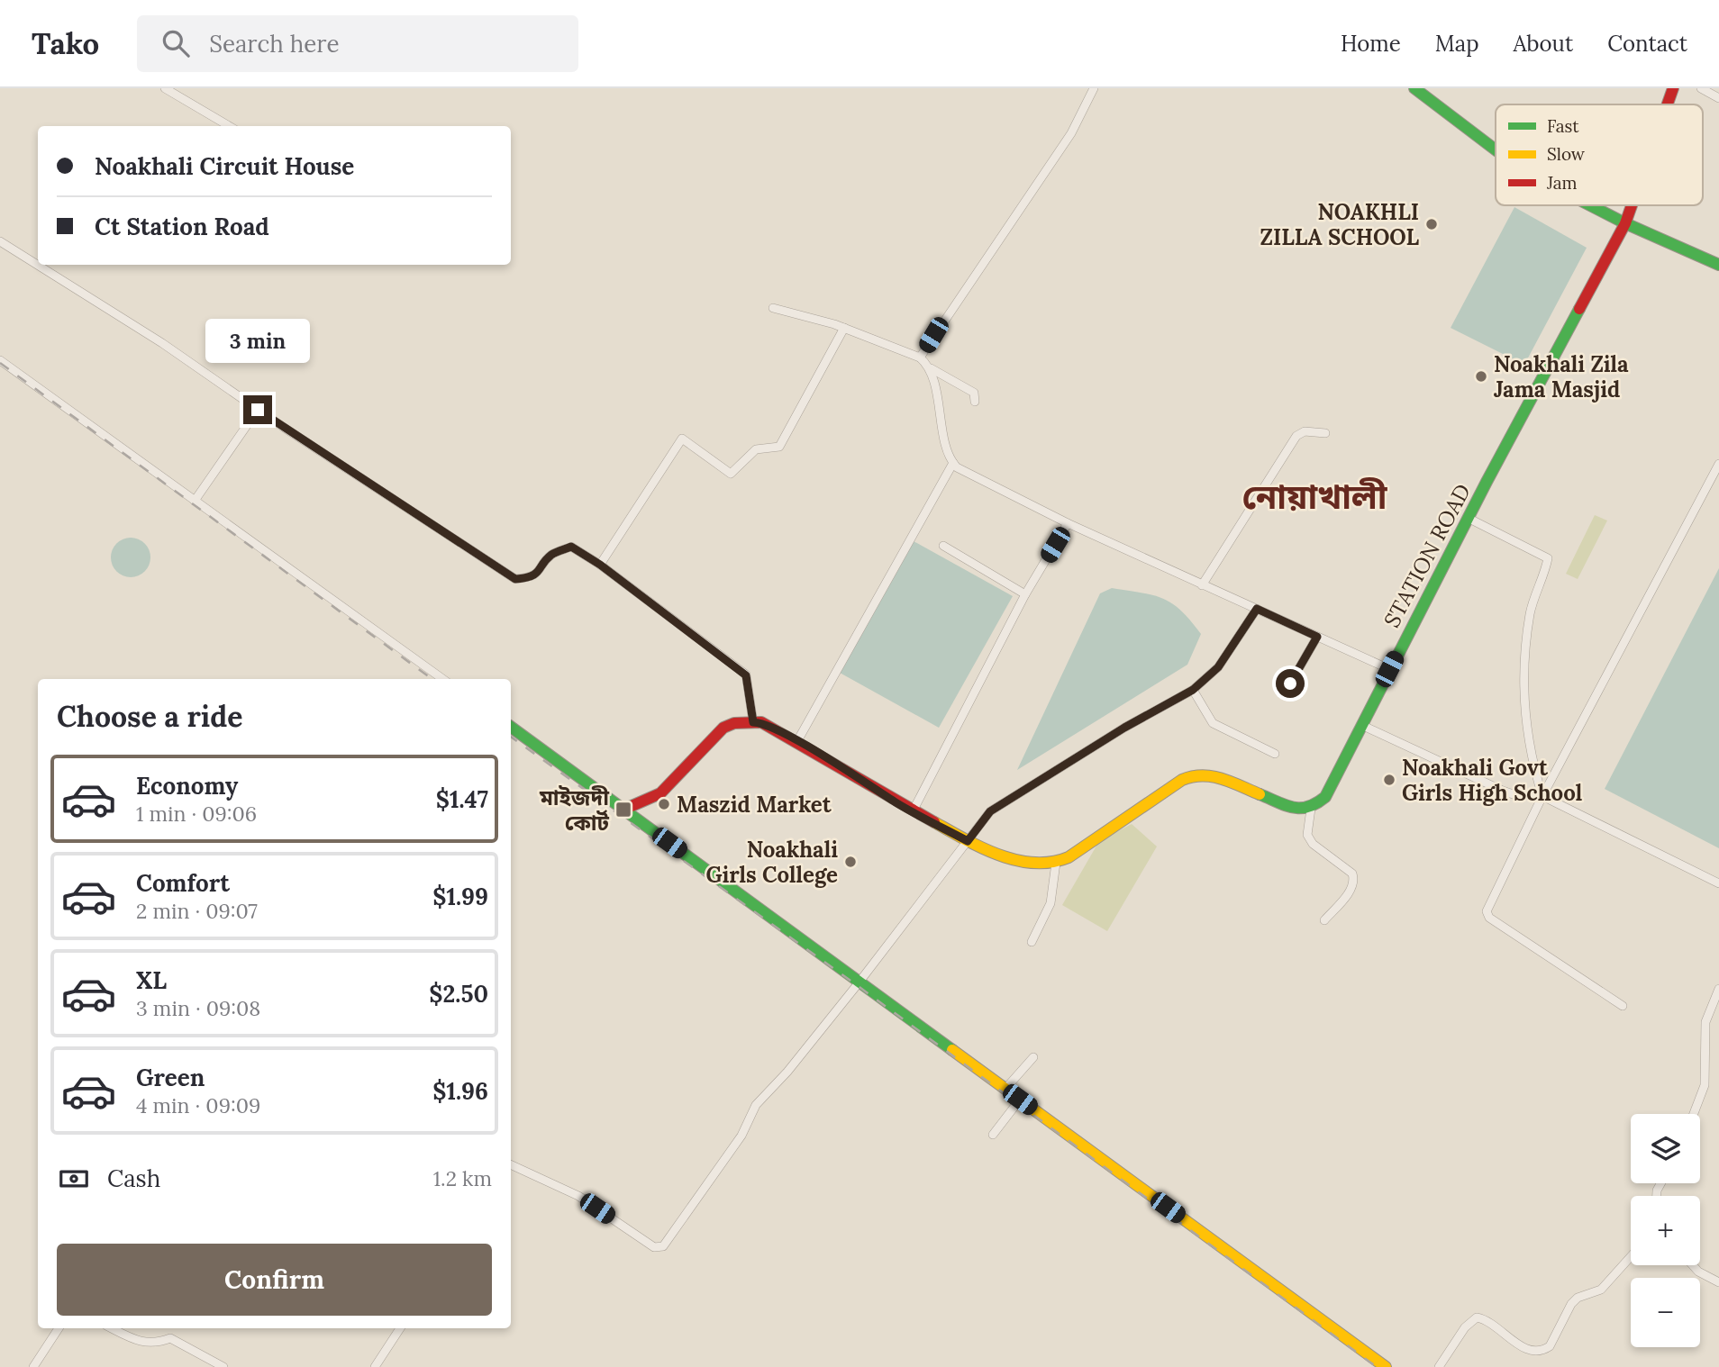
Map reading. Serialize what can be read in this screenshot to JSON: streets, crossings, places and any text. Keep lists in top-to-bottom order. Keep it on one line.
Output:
{"streets":{"main road":["STATION ROAD"]},"districts":["নোয়াখালী"],"places":{"other":["NOAKHLI ZILLA SCHOOL","Noakhali Zila Jama Masjid","Noakhali Govt Girls High School","Maszid Market","Noakhali Girls College"],"transit":["মাইজদী কোর্ট"]},"legend":["Fast","Slow","Jam"],"page":{"header":"Tako","search":"Search here","nav":["Home","Map","About","Contact"],"banner":["Noakhali Circuit House","Ct Station Road"],"bubble":"3 min","heading":"Choose a ride","list":[{"name":"Economy","note":"1 min · 09:06","value":"$1.47"},{"name":"Comfort","note":"2 min · 09:07","value":"$1.99"},{"name":"XL","note":"3 min · 09:08","value":"$2.50"},{"name":"Green","note":"4 min · 09:09","value":"$1.96"}],"map_buttons":["+","−"],"pay":["Cash","1.2 km"],"buttons":"Confirm"}}
